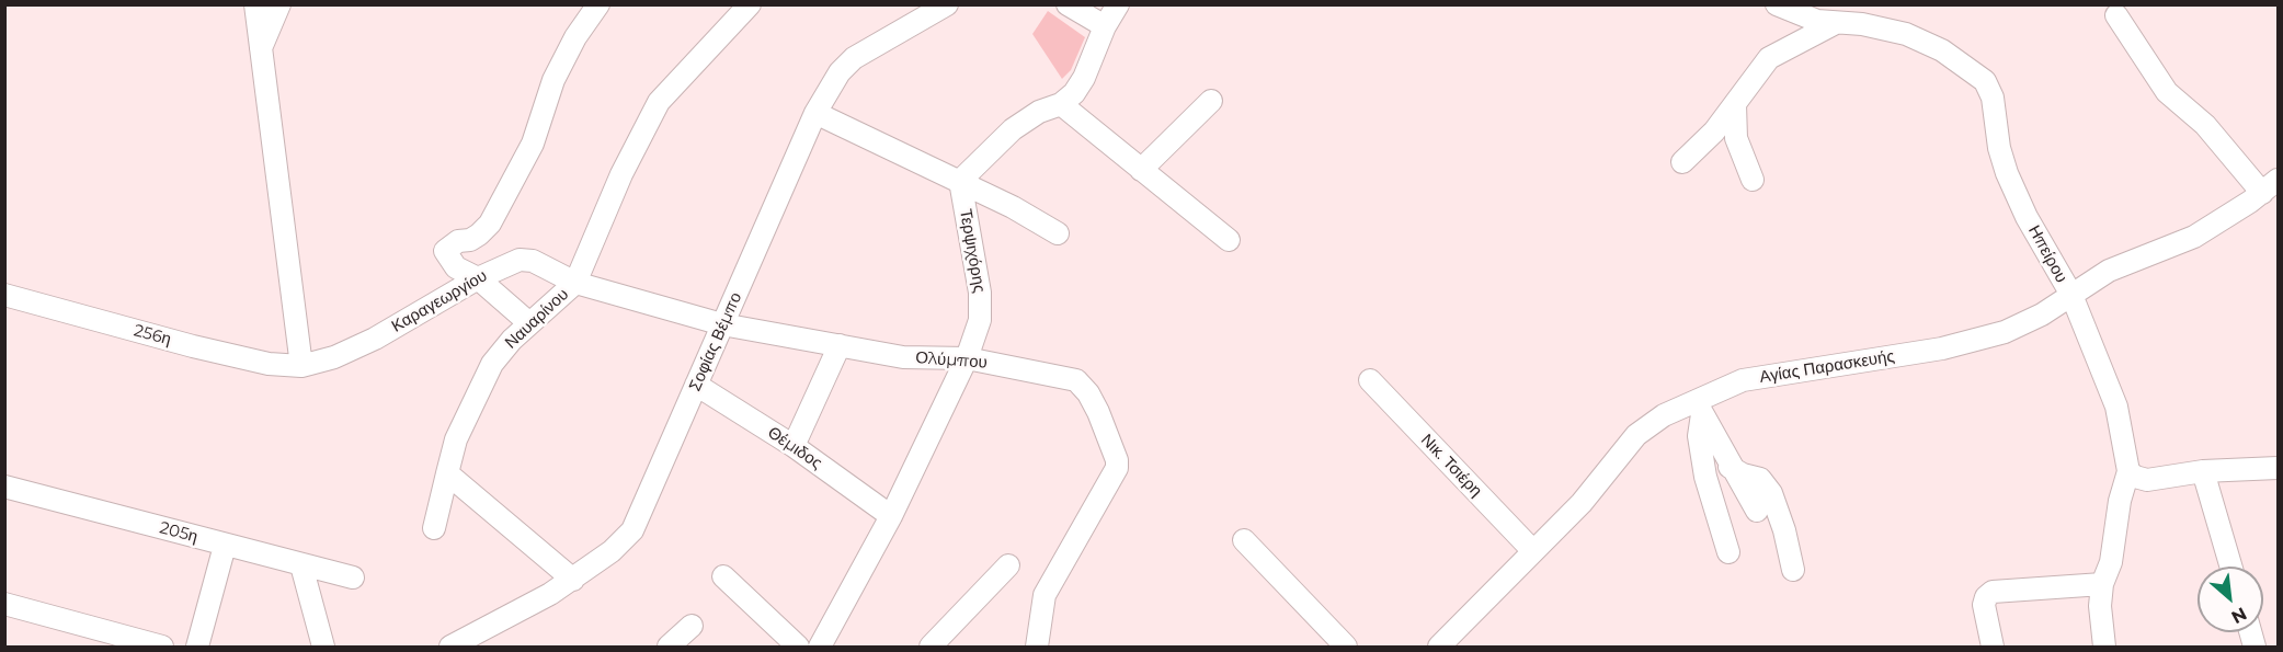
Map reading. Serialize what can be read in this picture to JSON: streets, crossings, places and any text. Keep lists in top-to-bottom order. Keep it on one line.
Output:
{"streets":{"street":["Τερψιχόρης","Ηπείρου","Καραγεωργίου","Ναυαρίνου","256η","Σοφίας Βέμπο","Ολύμπου","Αγίας Παρασκευής","Θέμιδος","Νικ. Τσιέρη","205η"]},"crossings":[["Τερψιχόρης","Ολύμπου"],["Τερψιχόρης","Θέμιδος"],["Ηπείρου","Αγίας Παρασκευής"],["Καραγεωργίου","Ναυαρίνου"],["Καραγεωργίου","256η"],["Καραγεωργίου","Ολύμπου"],["Ναυαρίνου","Ολύμπου"],["Σοφίας Βέμπο","Ολύμπου"],["Σοφίας Βέμπο","Θέμιδος"],["Αγίας Παρασκευής","Νικ. Τσιέρη"]],"north":"bottom right"}
